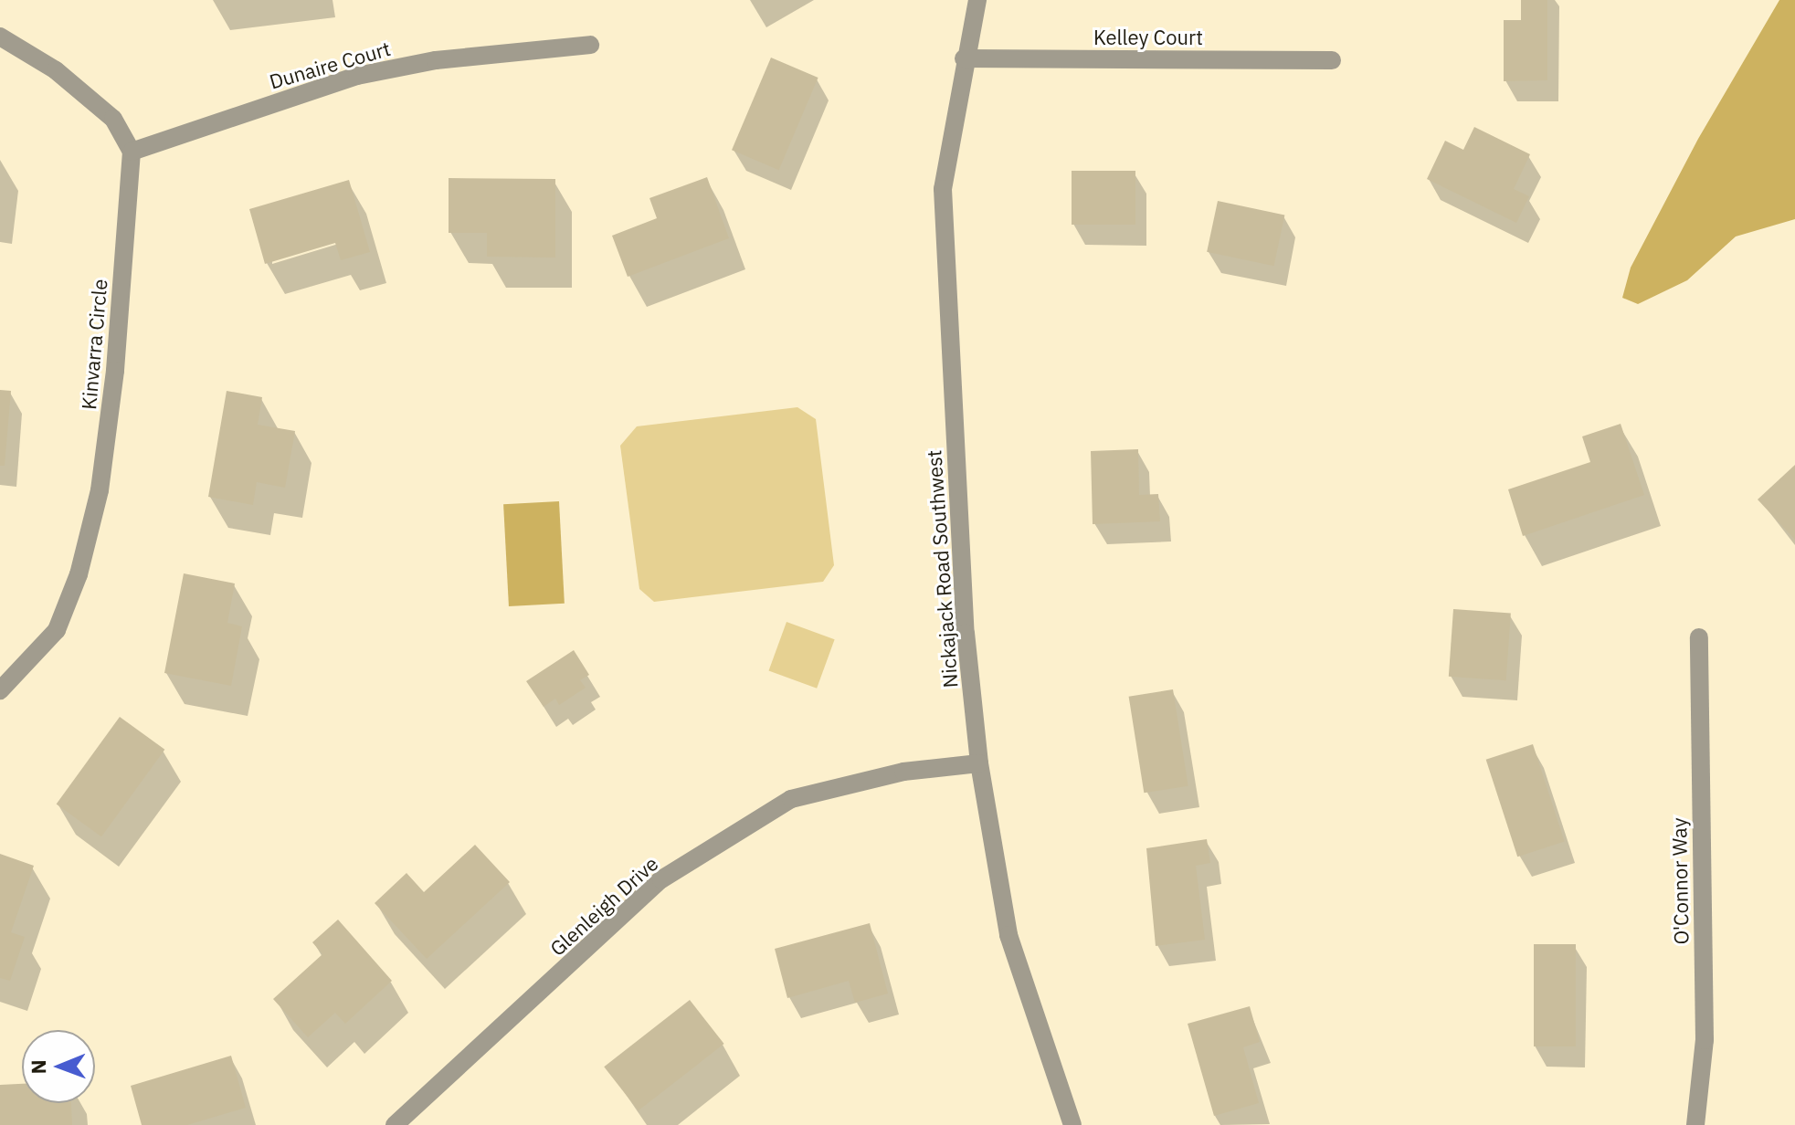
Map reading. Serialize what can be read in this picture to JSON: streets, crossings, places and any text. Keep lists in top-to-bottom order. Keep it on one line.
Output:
{"streets":{"street":["Kelley Court","Dunaire Court","Kinvarra Circle","Nickajack Road Southwest","O'Connor Way","Glenleigh Drive"]},"crossings":[["Kelley Court","Nickajack Road Southwest"],["Dunaire Court","Kinvarra Circle"],["Nickajack Road Southwest","Glenleigh Drive"]],"north":"left"}
